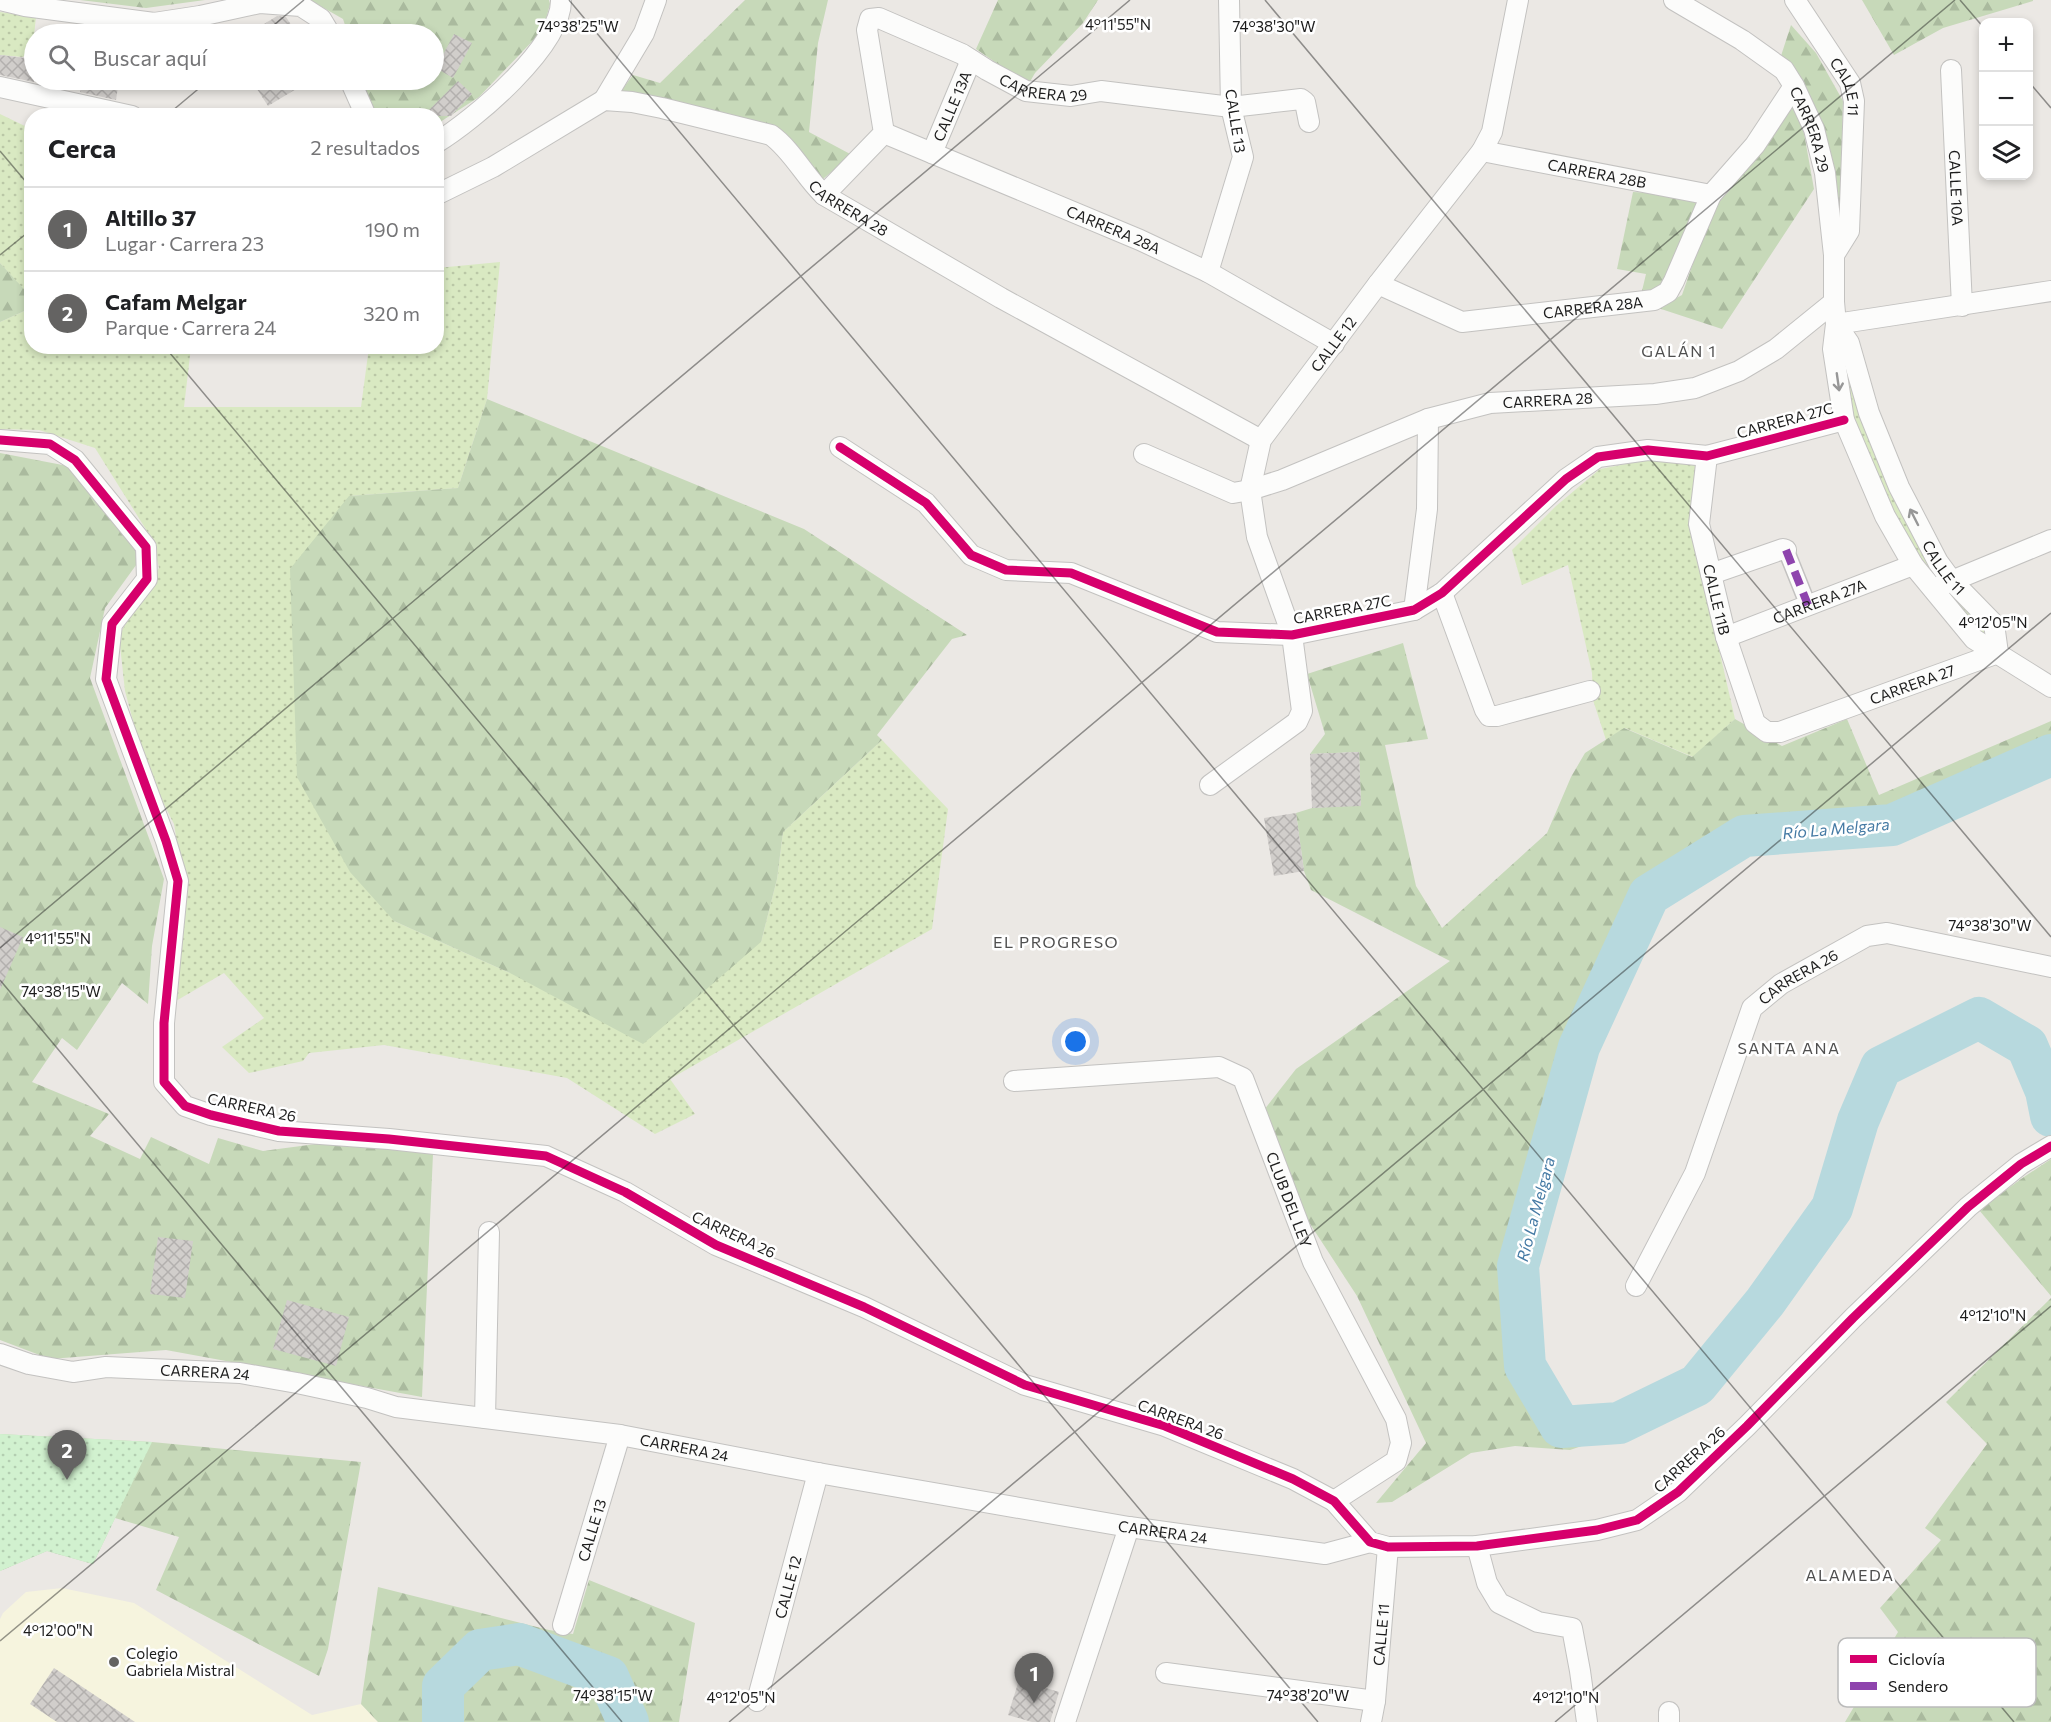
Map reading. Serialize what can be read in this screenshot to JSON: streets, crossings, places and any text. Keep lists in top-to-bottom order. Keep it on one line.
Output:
{"streets":{"street":["CARRERA 29","CALLE 11","CALLE 13A","CALLE 13","CARRERA 28B","CALLE 10A","CARRERA 28","CARRERA 28A","CALLE 12","CARRERA 27C","CALLE 11B","CARRERA 27A","CARRERA 27","CARRERA 26","CLUB DEL LEY","CARRERA 24"]},"crossings":[["CARRERA 29","CALLE 11"],["CARRERA 29","CALLE 13A"],["CARRERA 29","CALLE 13"],["CARRERA 29","CARRERA 28"],["CARRERA 29","CARRERA 28A"],["CALLE 11","CARRERA 27C"],["CALLE 11","CARRERA 27A"],["CALLE 11","CARRERA 27"],["CALLE 11","CARRERA 26"],["CALLE 11","CARRERA 24"],["CALLE 13A","CARRERA 28A"],["CALLE 13","CARRERA 28A"],["CALLE 13","CARRERA 24"],["CARRERA 28B","CARRERA 28A"],["CARRERA 28B","CALLE 12"],["CARRERA 28","CALLE 12"],["CARRERA 28A","CALLE 12"],["CALLE 12","CARRERA 27C"],["CALLE 12","CARRERA 24"],["CARRERA 27C","CALLE 11B"],["CALLE 11B","CARRERA 27A"],["CALLE 11B","CARRERA 27"],["CARRERA 26","CLUB DEL LEY"],["CARRERA 26","CARRERA 24"]],"districts":["GALÁN 1","EL PROGRESO","SANTA ANA","ALAMEDA"],"water":["Río La Melgara"],"places":["Colegio Gabriela Mistral"],"legend":["Ciclovía","Sendero"],"page":{"map_buttons":["+","−"],"search":"Buscar aquí","heading":["Cerca","2 resultados"],"list":[{"mark":"1","name":"Altillo 37","note":"Lugar · Carrera 23","value":"190 m"},{"mark":"2","name":"Cafam Melgar","note":"Parque · Carrera 24","value":"320 m"}],"pins":["2","1"]},"coordinates":["4°11'55\"N","74°38'25\"W","74°38'30\"W","4°12'05\"N","74°38'15\"W","4°12'10\"N","4°12'00\"N","74°38'20\"W"]}
